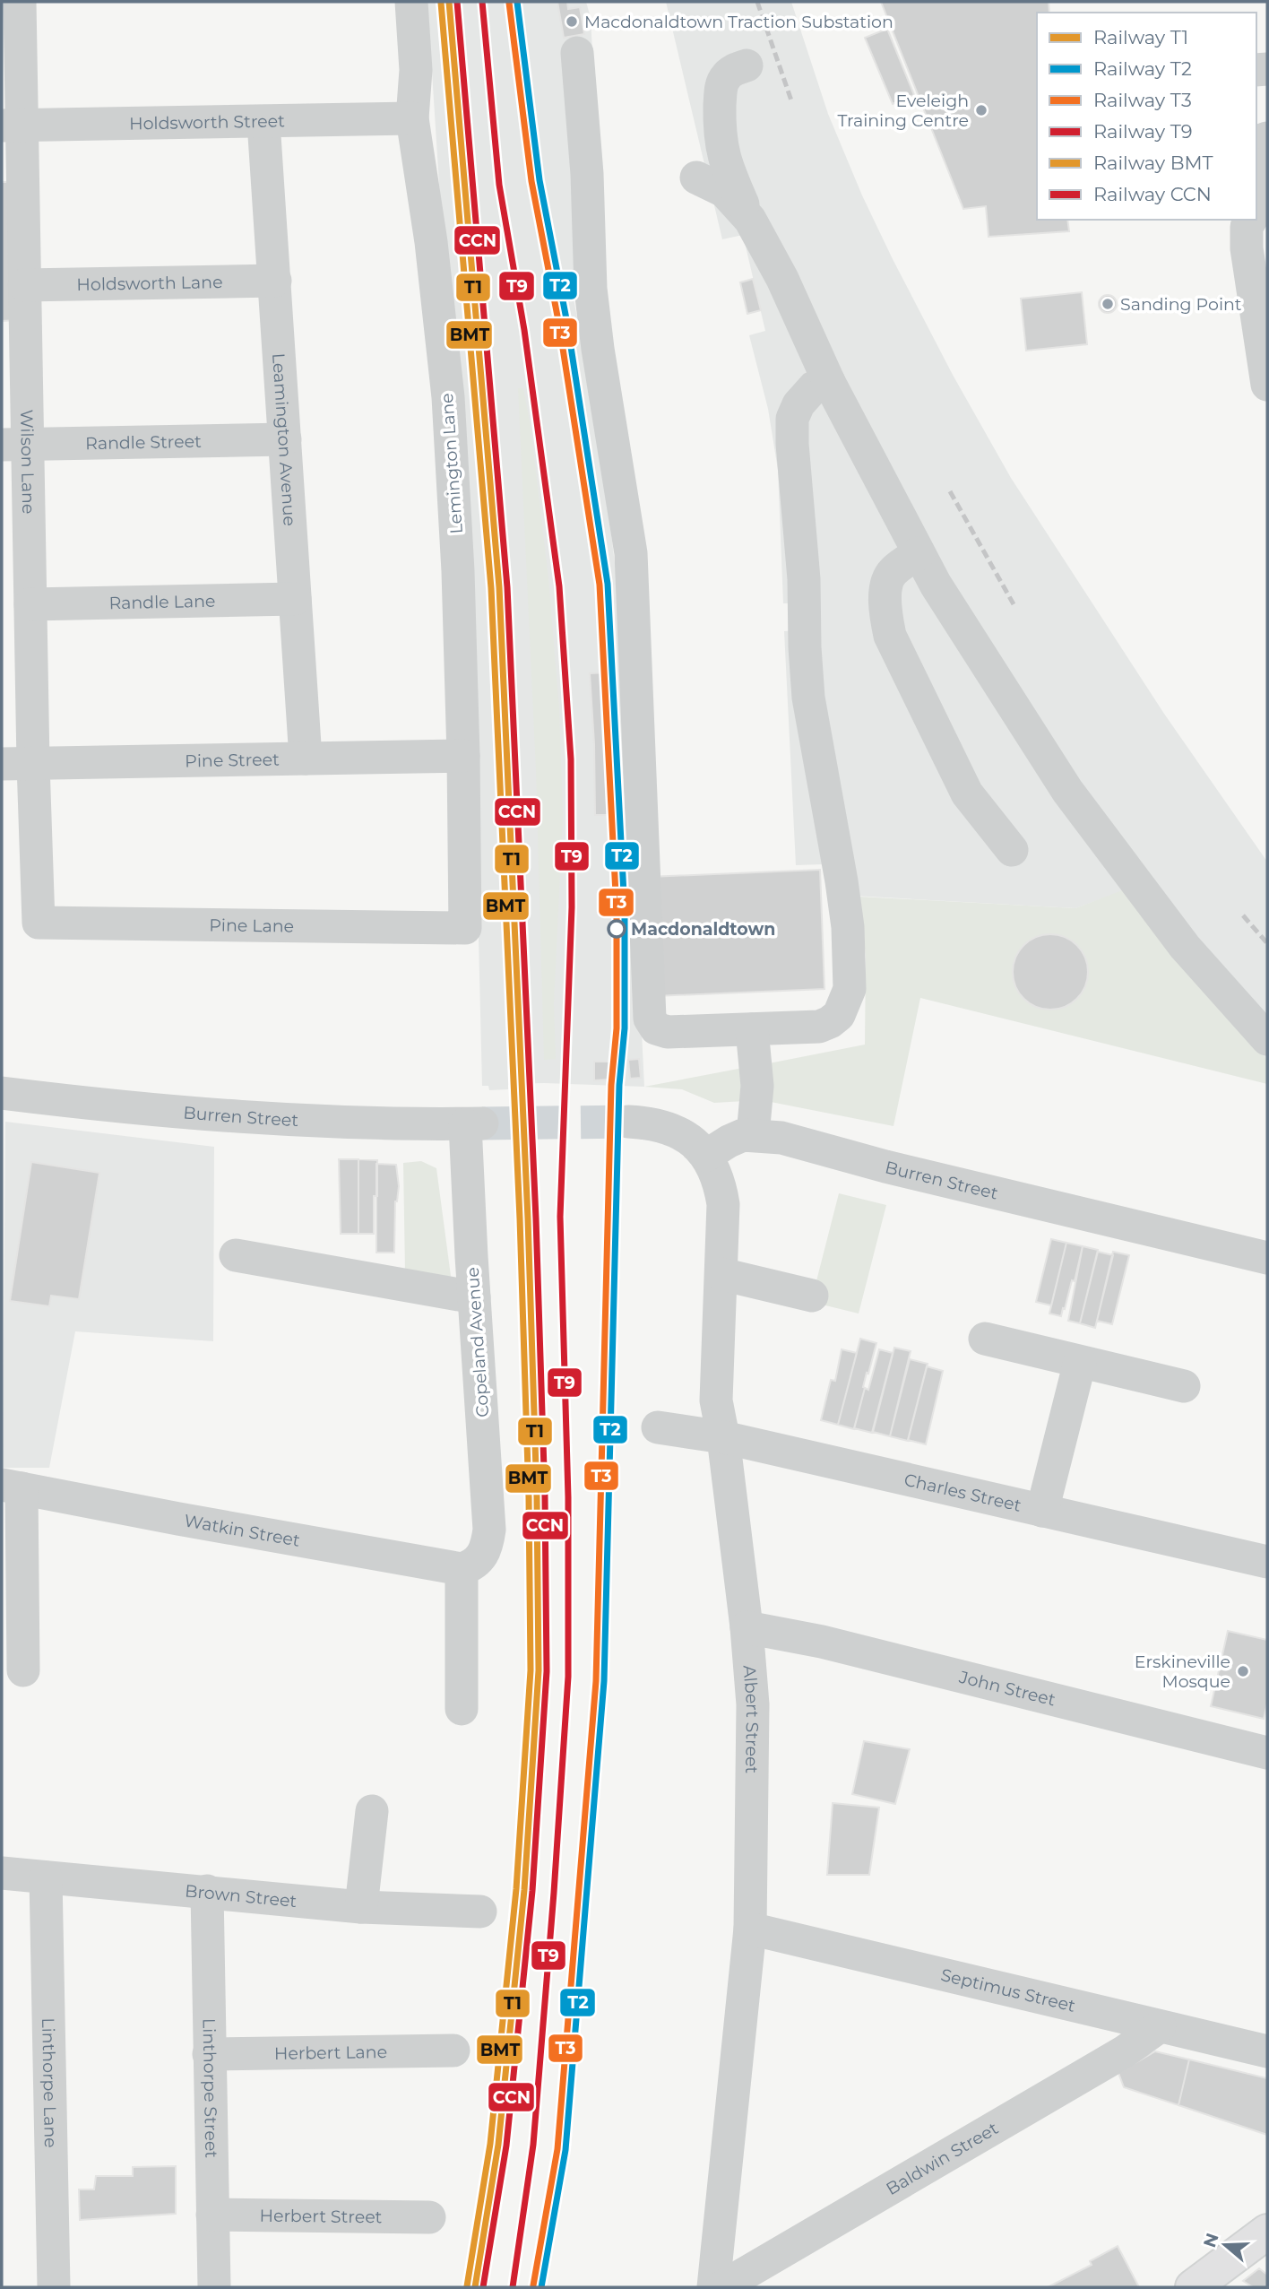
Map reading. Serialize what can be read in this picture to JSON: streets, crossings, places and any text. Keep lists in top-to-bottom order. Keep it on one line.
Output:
{"streets":{"street":["Holdsworth Street","Holdsworth Lane","Leamington Avenue","Randle Street","Wilson Lane","Lemington Lane","Randle Lane","Pine Street","Pine Lane","Burren Street","Copeland Avenue","Charles Street","Watkin Street","John Street","Albert Street","Brown Street","Septimus Street","Herbert Lane","Linthorpe Lane","Linthorpe Street","Baldwin Street","Herbert Street"]},"crossings":[["Holdsworth Street","Leamington Avenue"],["Holdsworth Street","Wilson Lane"],["Holdsworth Street","Lemington Lane"],["Holdsworth Lane","Leamington Avenue"],["Holdsworth Lane","Wilson Lane"],["Leamington Avenue","Randle Street"],["Leamington Avenue","Randle Lane"],["Leamington Avenue","Pine Street"],["Randle Street","Wilson Lane"],["Wilson Lane","Randle Lane"],["Wilson Lane","Pine Street"],["Wilson Lane","Pine Lane"],["Lemington Lane","Pine Street"],["Lemington Lane","Pine Lane"],["Burren Street","Copeland Avenue"],["Burren Street","Albert Street"],["Copeland Avenue","Watkin Street"],["Charles Street","Albert Street"],["John Street","Albert Street"],["Albert Street","Septimus Street"],["Brown Street","Linthorpe Lane"],["Brown Street","Linthorpe Street"],["Septimus Street","Baldwin Street"],["Herbert Lane","Linthorpe Street"],["Linthorpe Street","Herbert Street"]],"places":["Macdonaldtown Traction Substation","Eveleigh Training Centre","Sanding Point","Macdonaldtown","Erskineville Mosque"],"lines":["rail line T1","rail line T2","rail line T9","rail line CCN","rail line T3","rail line BMT"],"legend":["Railway T1","Railway T2","Railway T3","Railway T9","Railway BMT","Railway CCN"],"north":"left"}
